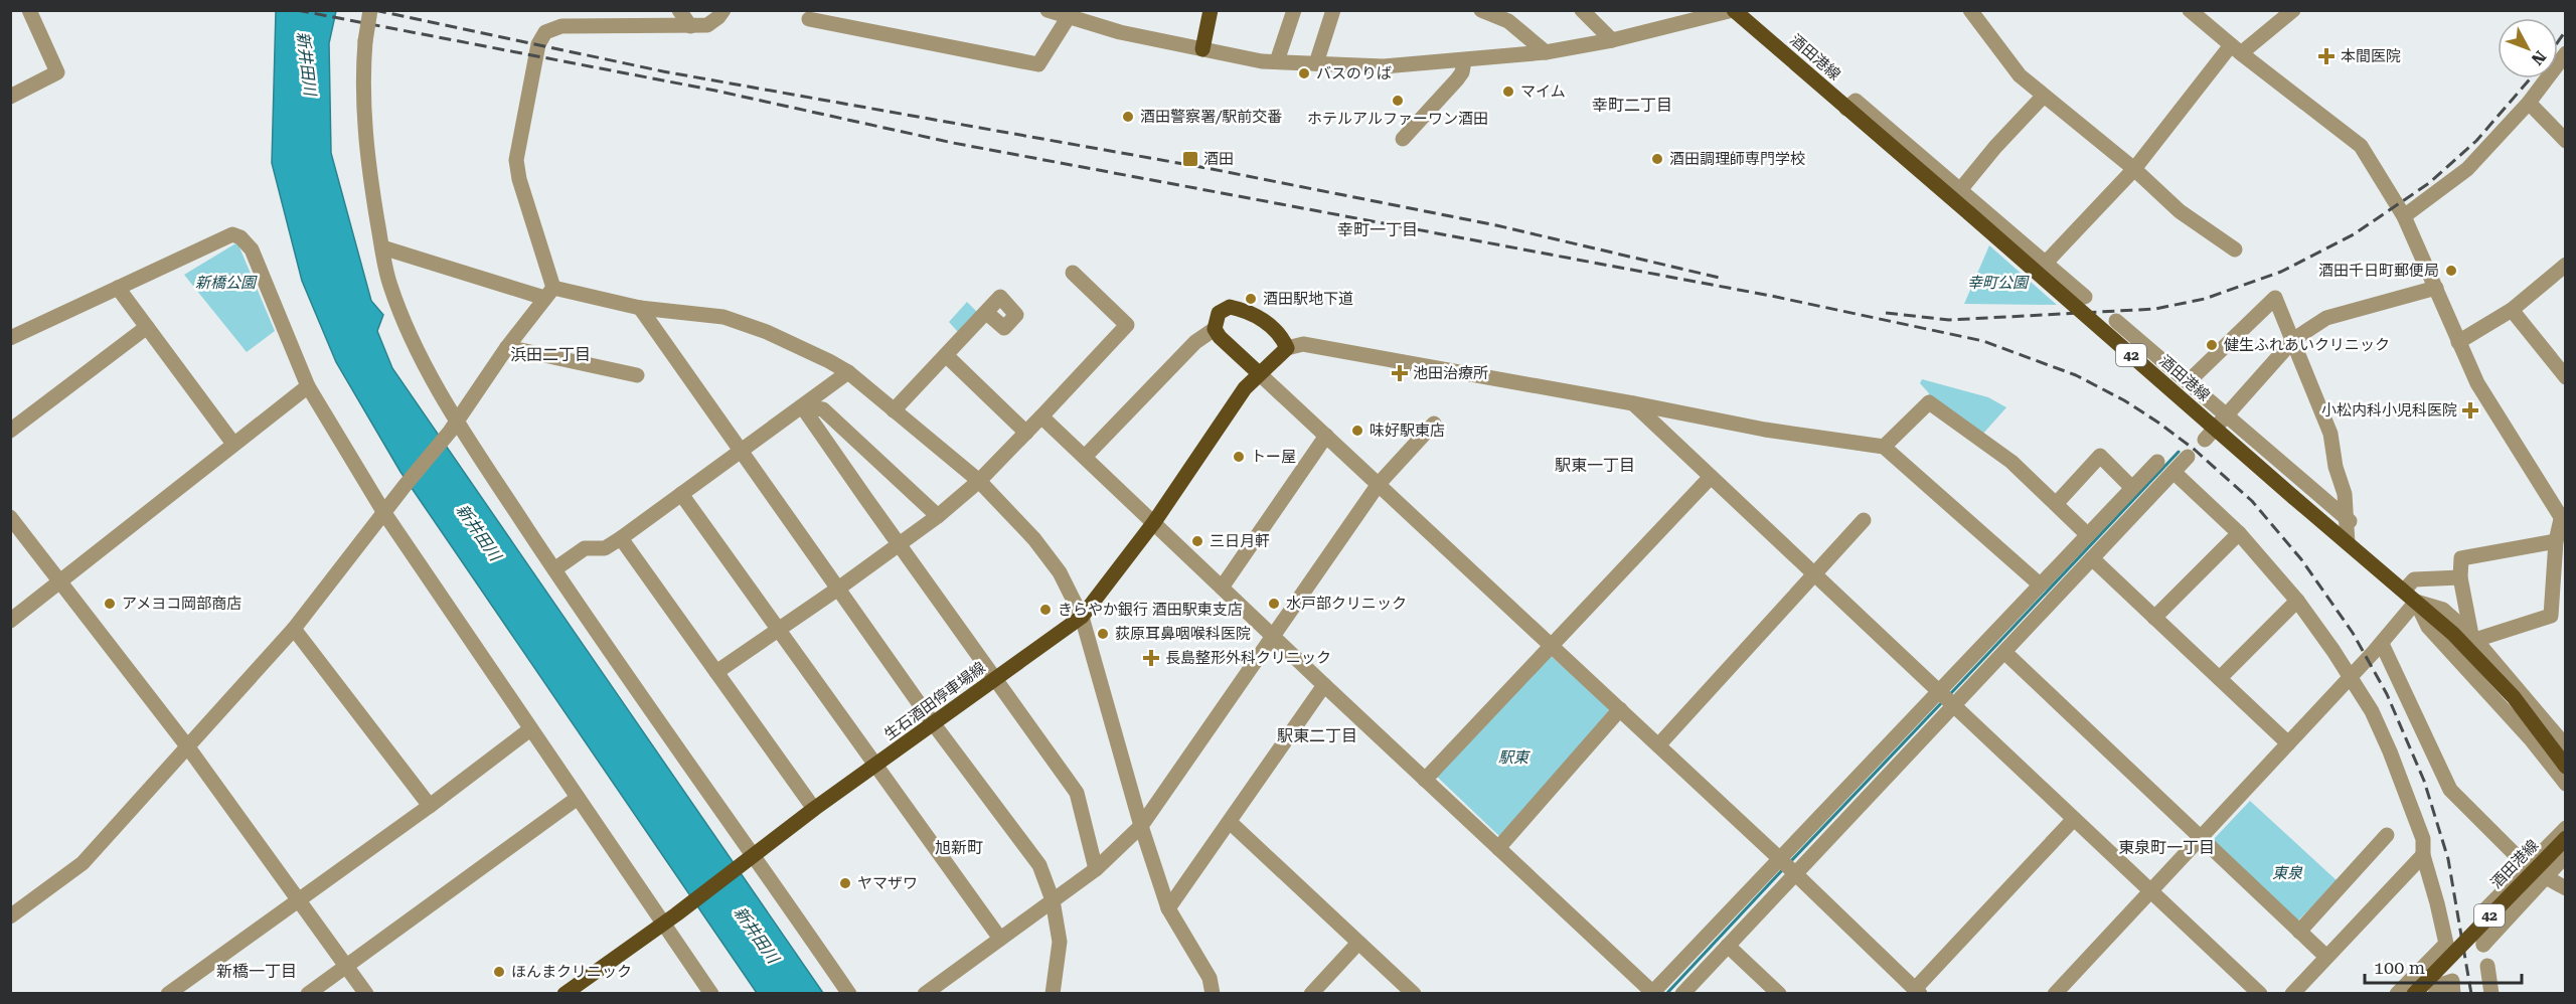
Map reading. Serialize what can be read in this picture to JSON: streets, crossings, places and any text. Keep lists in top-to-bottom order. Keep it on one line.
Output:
{"streets":{"main road":["酒田港線","42","生石酒田停車場線"]},"districts":["幸町二丁目","幸町一丁目","浜田二丁目","駅東一丁目","駅東二丁目","旭新町","東泉町一丁目","新橋一丁目"],"water":["新井田川"],"parks":["新橋公園","幸町公園","駅東","東泉"],"places":{"health":["本間医院","池田治療所","小松内科小児科医院","長島整形外科クリニック"],"other":["バスのりば","マイム","ホテルアルファーワン酒田","酒田警察署/駅前交番","酒田調理師専門学校","酒田千日町郵便局","酒田駅地下道","健生ふれあいクリニック","味好駅東店","トー屋","三日月軒","アメヨコ岡部商店","水戸部クリニック","きらやか銀行 酒田駅東支店","荻原耳鼻咽喉科医院","ヤマザワ","ほんまクリニック"],"transit":["酒田"]},"scale_bar":"100 m","north":"bottom right"}
